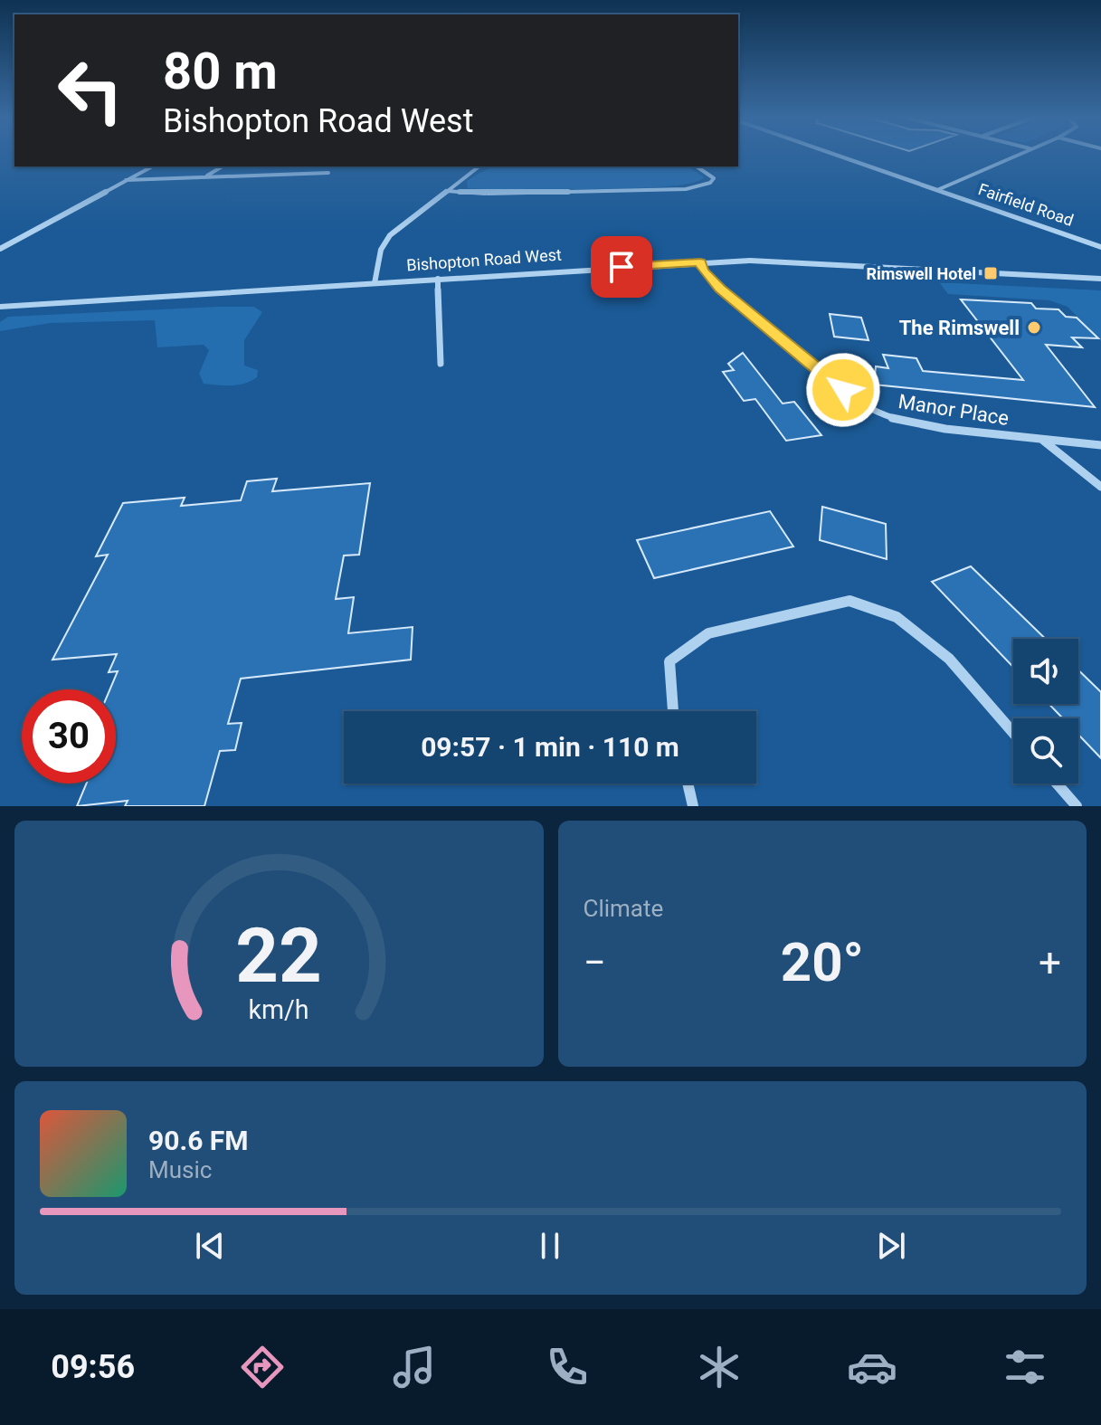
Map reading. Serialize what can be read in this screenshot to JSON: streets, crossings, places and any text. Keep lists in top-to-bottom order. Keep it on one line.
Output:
{"streets":{"street":["Fairfield Road","Bishopton Road West","Manor Place"]},"crossings":[["Bishopton Road West","Manor Place"]],"places":{"transit":["Rimswell Hotel"],"other":["The Rimswell"]},"page":{"turn":["80 m","Bishopton Road West"],"limit":"30","trip":"09:57 · 1 min · 110 m","tile":"Climate","heat":["−","20°","+"],"song":["90.6 FM","Music"],"tabs":"09:56","gauge":["22","km/h"]}}
